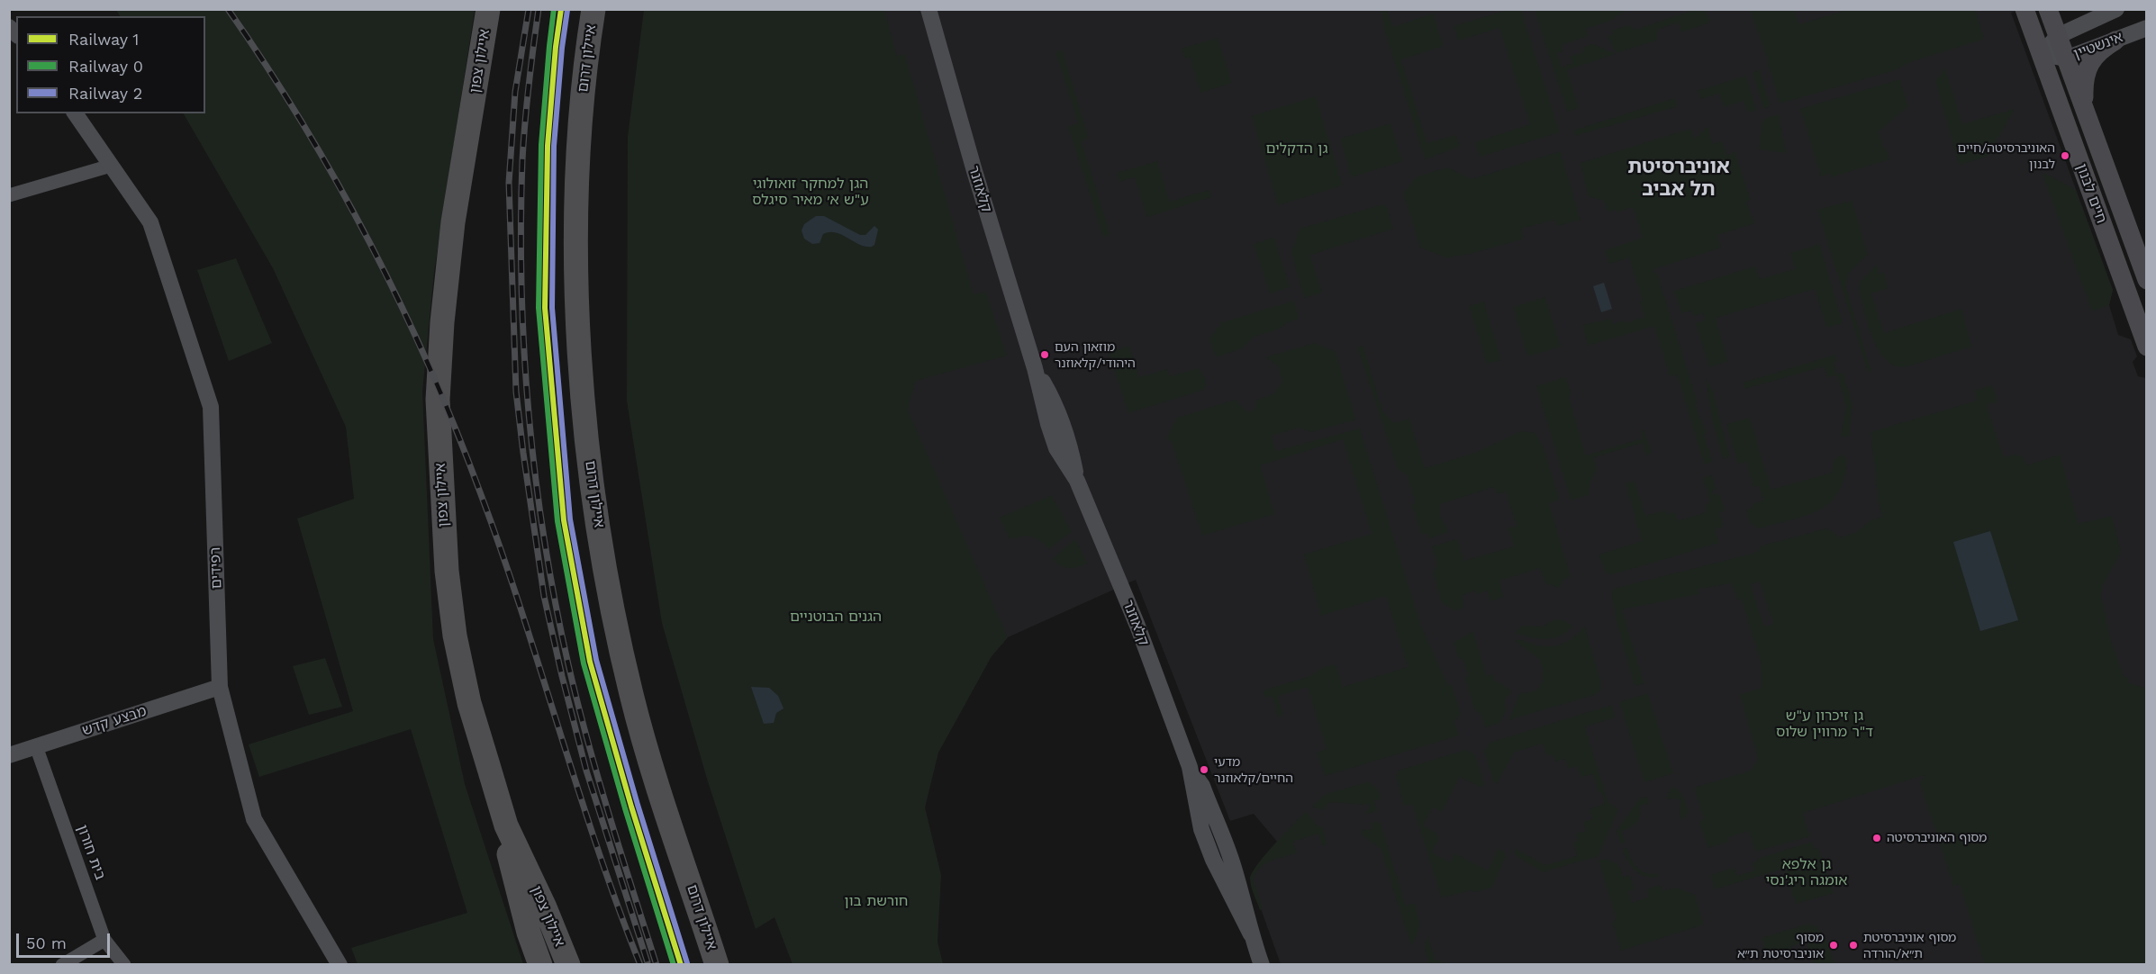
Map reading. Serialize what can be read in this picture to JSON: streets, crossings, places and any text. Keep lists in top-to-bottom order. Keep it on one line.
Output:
{"streets":{"highway":["איילון דרום","איילון צפון"],"main road":["חיים לבנון"],"street":["אינשטיין","קלאוזנר","רפידים","מבצע קדש","בית חורון"]},"crossings":[["אינשטיין","חיים לבנון"],["רפידים","מבצע קדש"],["מבצע קדש","בית חורון"]],"districts":["אוניברסיטת תל אביב"],"parks":["גן הדקלים","הגן למחקר זואולוגי ע\"ש א׳ מאיר סיגלס","הגנים הבוטניים","גן זיכרון ע\"ש ד\"ר מרווין שלוס","גן אלפא אומגה ריג'נסי","חורשת בון"],"places":["האוניברסיטה/חיים לבנון","מוזאון העם היהודי/קלאוזנר","מדעי החיים/קלאוזנר","מסוף האוניברסיטה","מסוף אוניברסיטת ת״א","מסוף אוניברסיטת ת״א/הורדה"],"lines":["rail line 1","rail line 0","rail line 2"],"legend":["Railway 1","Railway 0","Railway 2"],"scale_bar":"50 m"}
